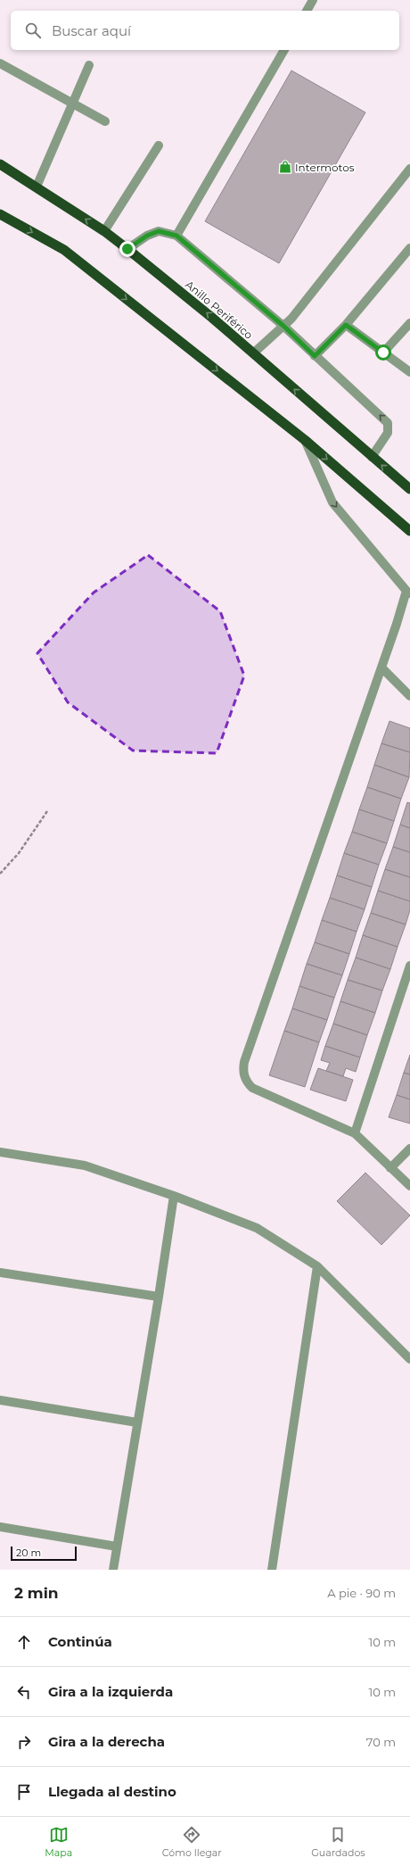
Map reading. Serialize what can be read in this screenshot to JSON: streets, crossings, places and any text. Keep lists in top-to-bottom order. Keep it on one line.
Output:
{"streets":{"highway":["Anillo Periférico"]},"places":{"shop":["Intermotos"]},"scale_bar":"20 m","page":{"search":"Buscar aquí","scale":"20 m","heading":["2 min","A pie · 90 m"],"list":[["Continúa","10 m"],["Gira a la izquierda","10 m"],["Gira a la derecha","70 m"],"Llegada al destino"],"nav":["Mapa","Cómo llegar","Guardados"]}}
